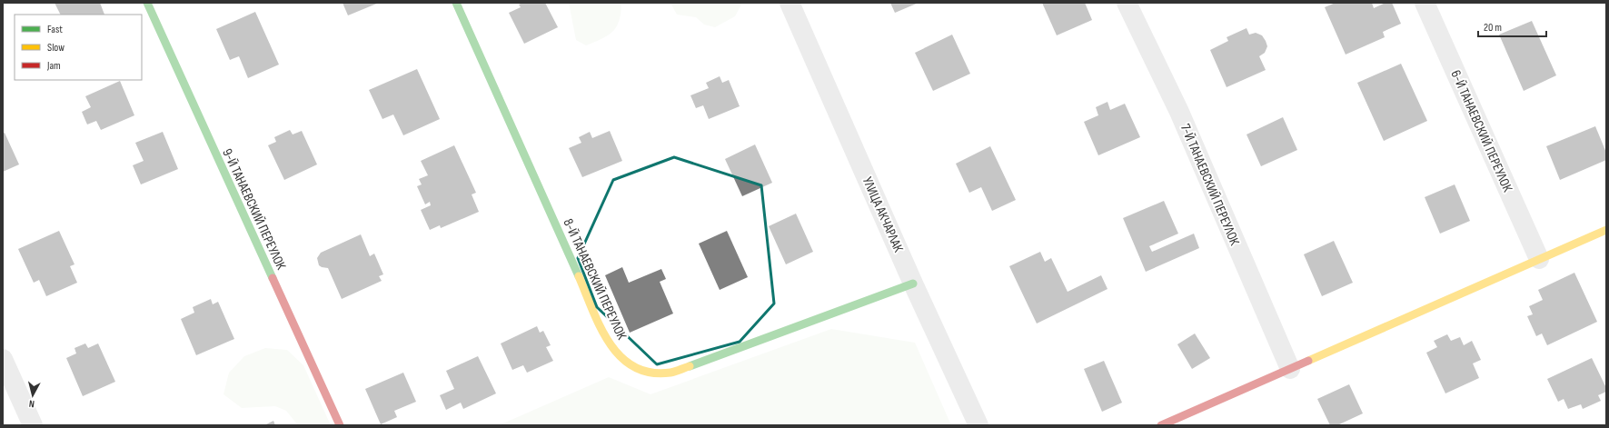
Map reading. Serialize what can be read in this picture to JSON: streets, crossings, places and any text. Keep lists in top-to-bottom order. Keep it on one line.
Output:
{"streets":{"street":["6-Й ТАНАЕВСКИЙ ПЕРЕУЛОК","7-Й ТАНАЕВСКИЙ ПЕРЕУЛОК","9-Й ТАНАЕВСКИЙ ПЕРЕУЛОК","УЛИЦА АКЧАРЛАК","8-Й ТАНАЕВСКИЙ ПЕРЕУЛОК"]},"crossings":[["УЛИЦА АКЧАРЛАК","8-Й ТАНАЕВСКИЙ ПЕРЕУЛОК"]],"legend":["Fast","Slow","Jam"],"scale_bar":"20 m","north":"bottom"}
